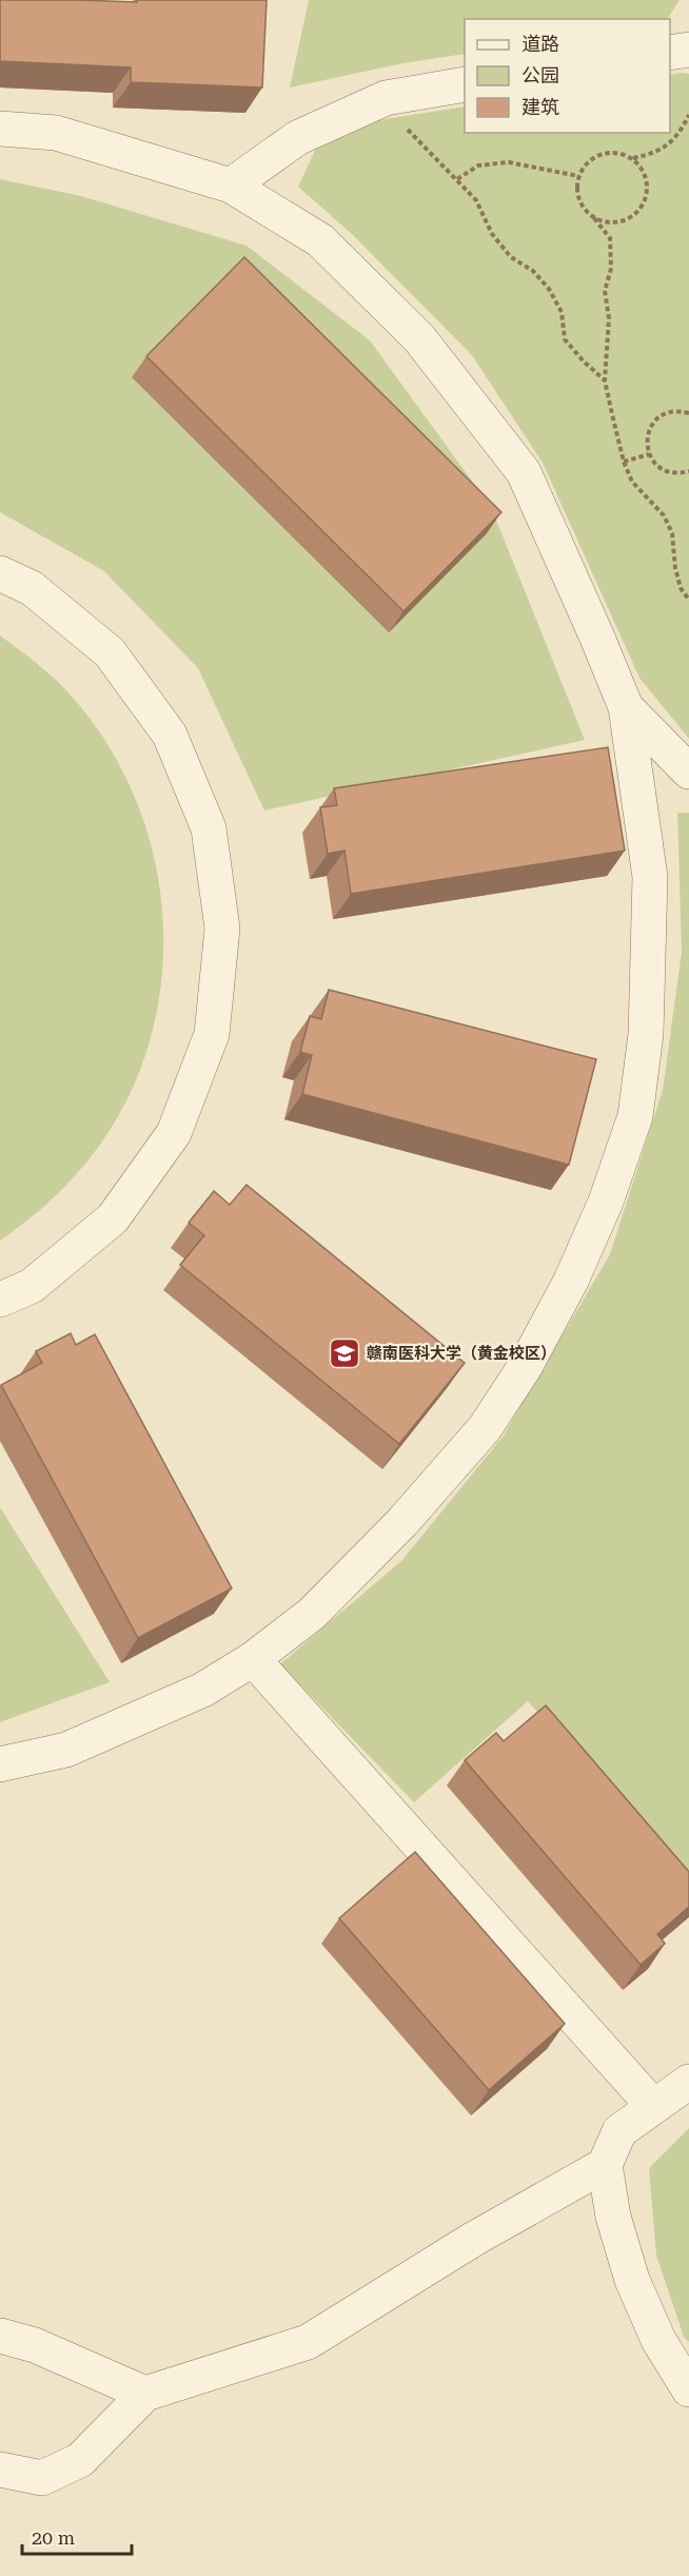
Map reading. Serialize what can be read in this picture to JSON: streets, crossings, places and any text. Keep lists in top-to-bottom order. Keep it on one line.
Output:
{"places":{"school or university":["赣南医科大学（黄金校区）"]},"legend":["道路","公园","建筑"],"scale_bar":"20 m"}
